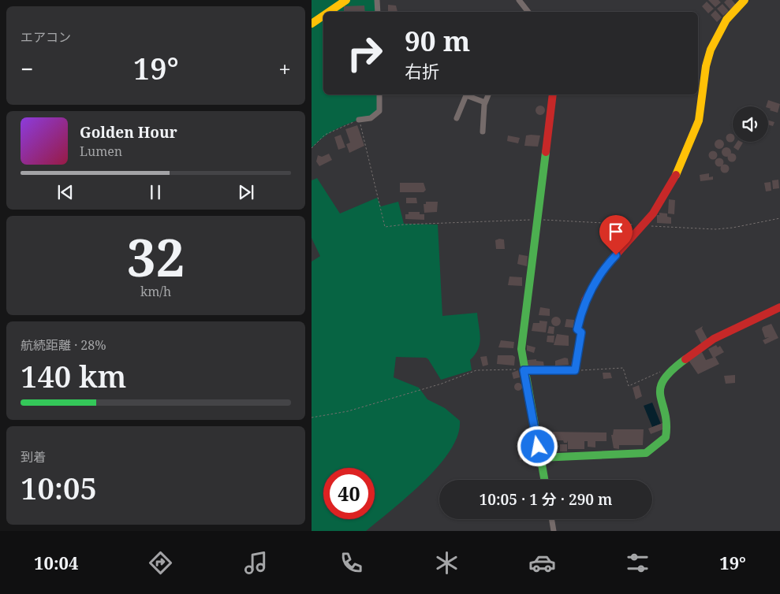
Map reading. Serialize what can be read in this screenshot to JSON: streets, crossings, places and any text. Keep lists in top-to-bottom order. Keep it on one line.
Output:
{"page":{"tile":["エアコン",["32","km/h"],["航続距離 · 28%","140 km"],["到着","10:05"]],"turn":["90 m","右折"],"heat":["−","19°","+"],"song":["Golden Hour","Lumen"],"limit":"40","trip":"10:05 · 1 分 · 290 m","tabs":["10:04","19°"]}}
